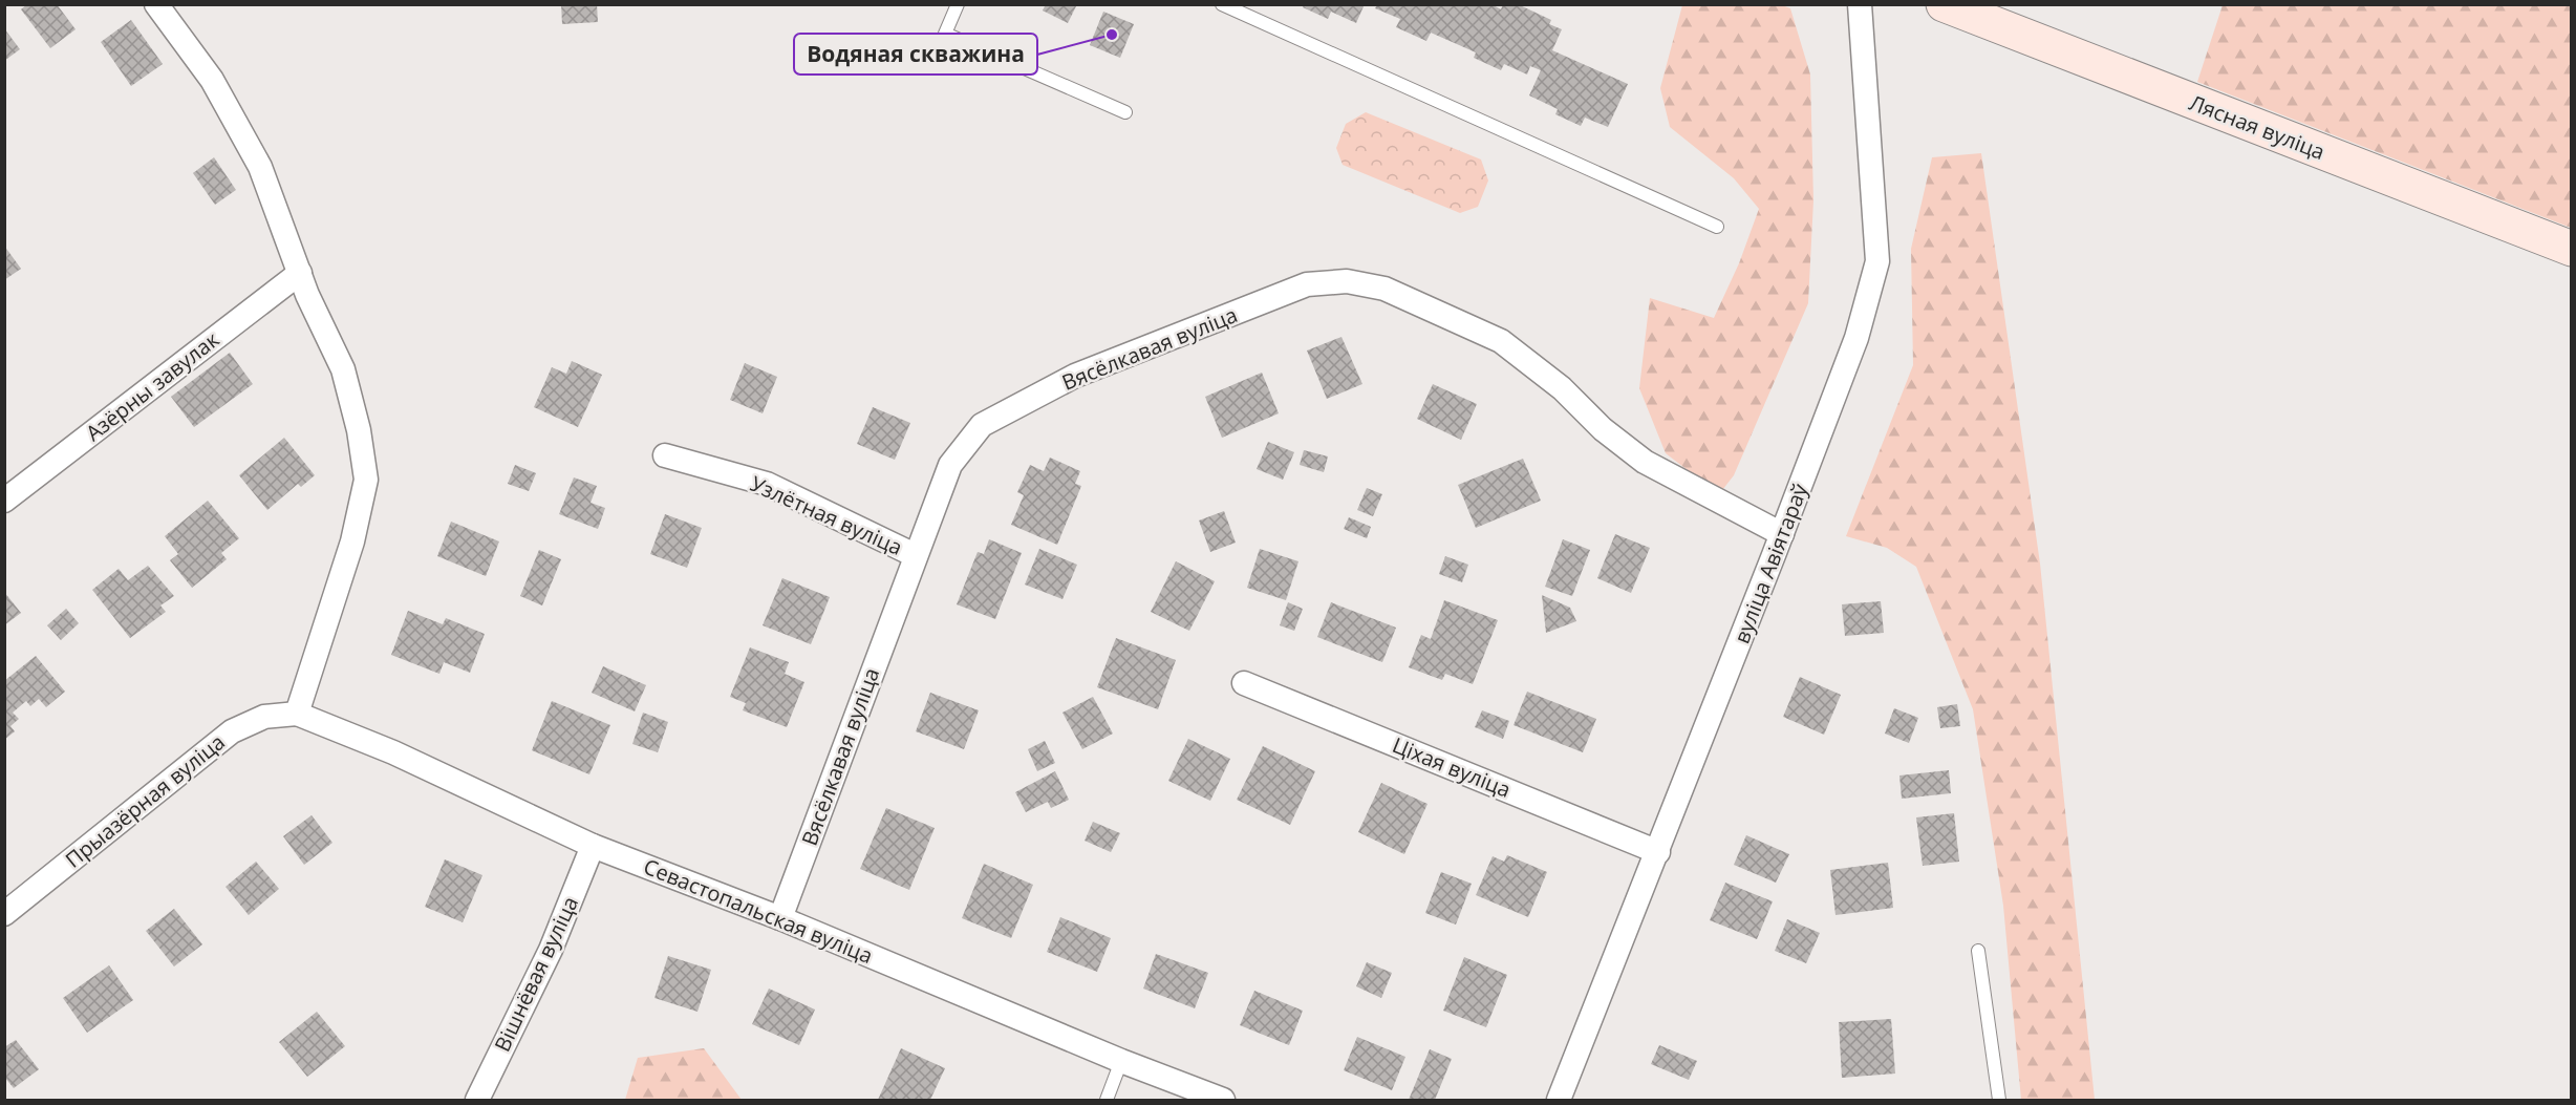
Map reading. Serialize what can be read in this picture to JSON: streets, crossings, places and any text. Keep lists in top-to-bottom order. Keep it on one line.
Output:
{"streets":{"main road":["Лясная вуліца"],"street":["Вясёлкавая вуліца","Азёрны завулак","Узлётная вуліца","вуліца Авіятараў","Ціхая вуліца","Прыазёрная вуліца","Севастопальская вуліца","Вішнёвая вуліца"]},"crossings":[["Вясёлкавая вуліца","Узлётная вуліца"],["Вясёлкавая вуліца","вуліца Авіятараў"],["Вясёлкавая вуліца","Севастопальская вуліца"],["вуліца Авіятараў","Ціхая вуліца"],["Прыазёрная вуліца","Севастопальская вуліца"],["Севастопальская вуліца","Вішнёвая вуліца"]],"places":["Водяная скважина"]}
